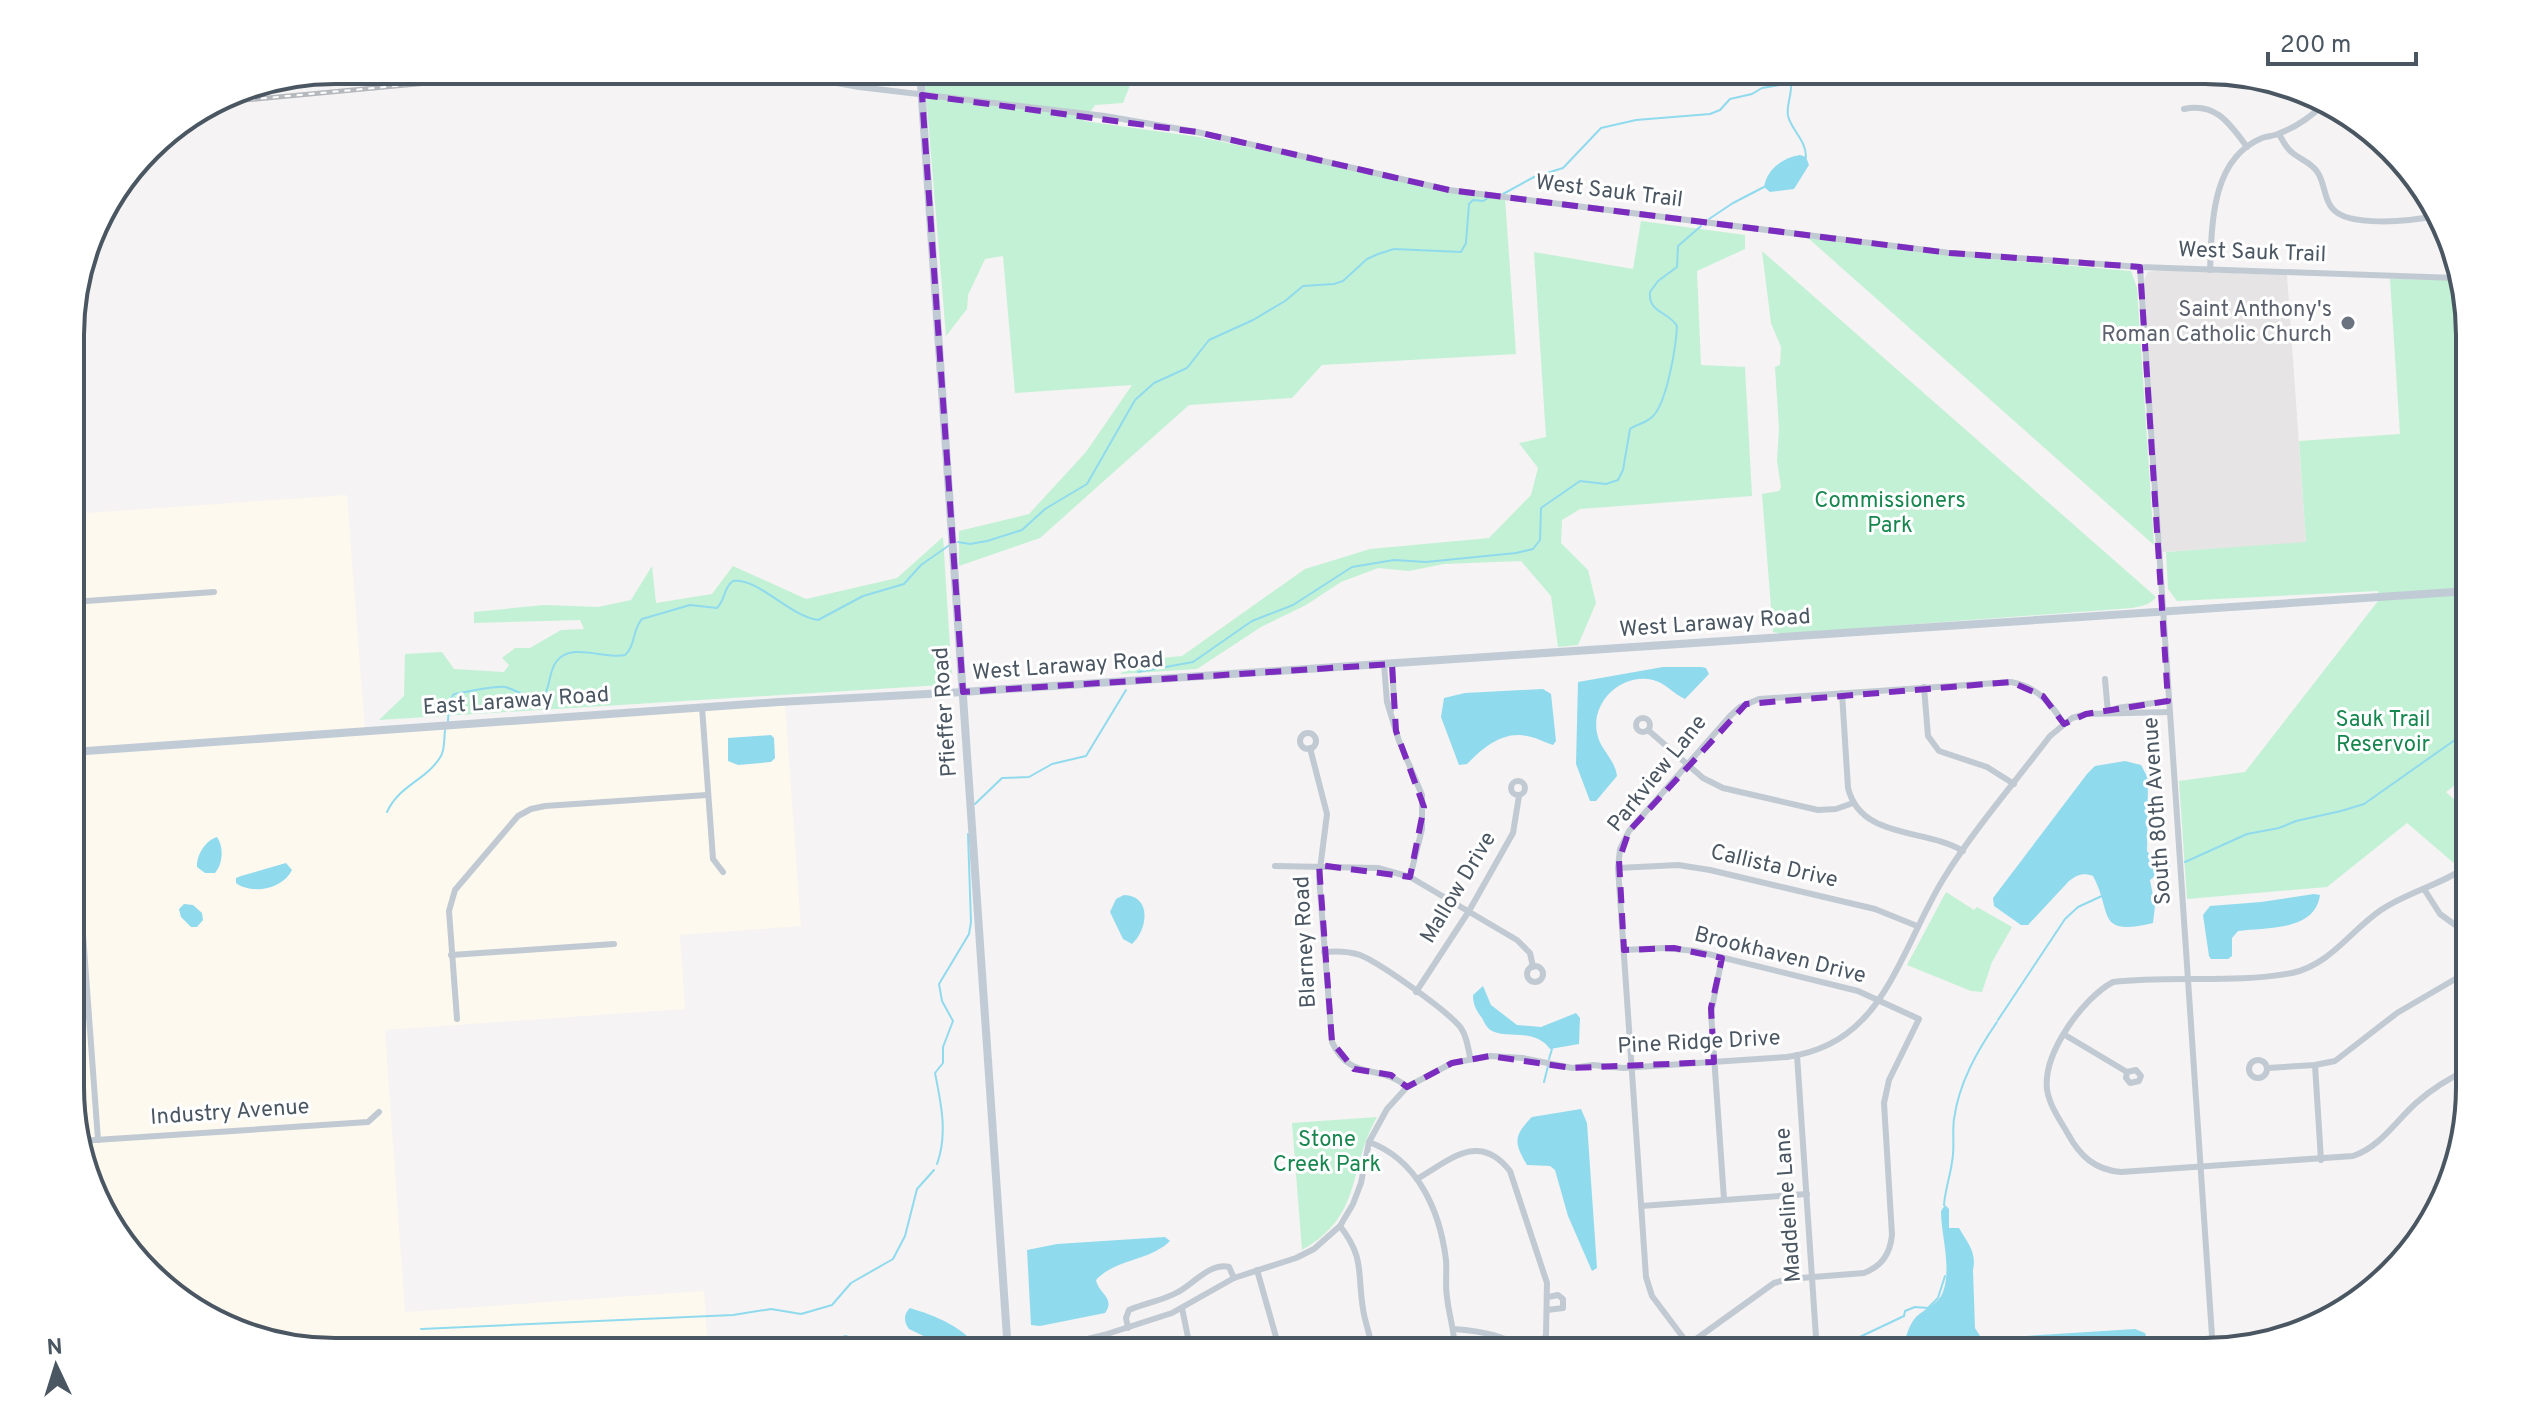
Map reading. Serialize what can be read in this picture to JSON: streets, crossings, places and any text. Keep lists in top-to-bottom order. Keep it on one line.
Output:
{"streets":{"main road":["West Laraway Road","East Laraway Road","Pfieffer Road"],"street":["West Sauk Trail","Parkview Lane","South 80th Avenue","Callista Drive","Mallow Drive","Blarney Road","Brookhaven Drive","Pine Ridge Drive","Industry Avenue","Maddeline Lane"]},"crossings":[["West Sauk Trail","Pfieffer Road"],["West Sauk Trail","South 80th Avenue"],["West Laraway Road","East Laraway Road"],["West Laraway Road","Pfieffer Road"],["West Laraway Road","South 80th Avenue"],["East Laraway Road","Pfieffer Road"],["Parkview Lane","Callista Drive"],["Parkview Lane","Brookhaven Drive"],["Parkview Lane","Pine Ridge Drive"],["Callista Drive","Pine Ridge Drive"],["Blarney Road","Pine Ridge Drive"],["Brookhaven Drive","Pine Ridge Drive"],["Brookhaven Drive","Maddeline Lane"],["Pine Ridge Drive","Maddeline Lane"]],"parks":["Commissioners Park","Sauk Trail Reservoir","Stone Creek Park"],"places":["Saint Anthony's Roman Catholic Church"],"scale_bar":"200 m","north":"top"}
